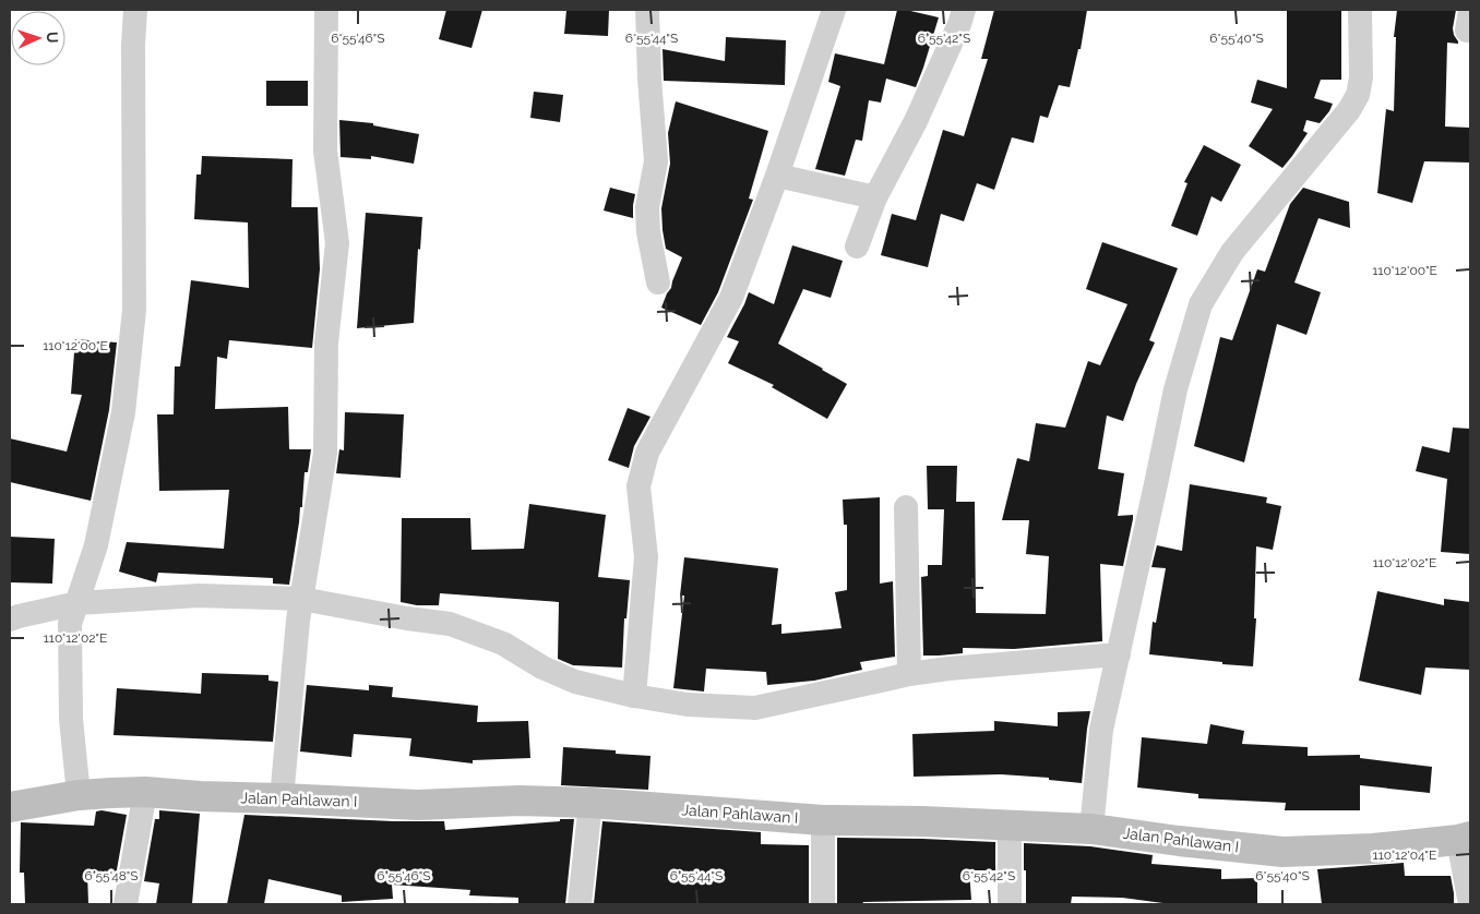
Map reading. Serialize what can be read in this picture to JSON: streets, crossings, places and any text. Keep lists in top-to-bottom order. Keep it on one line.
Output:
{"streets":{"main road":["Jalan Pahlawan I"]},"north":"right","coordinates":["6°55'46\"S","6°55'44\"S","6°55'42\"S","6°55'40\"S","110°12'00\"E","110°12'02\"E","110°12'04\"E","6°55'48\"S"]}
